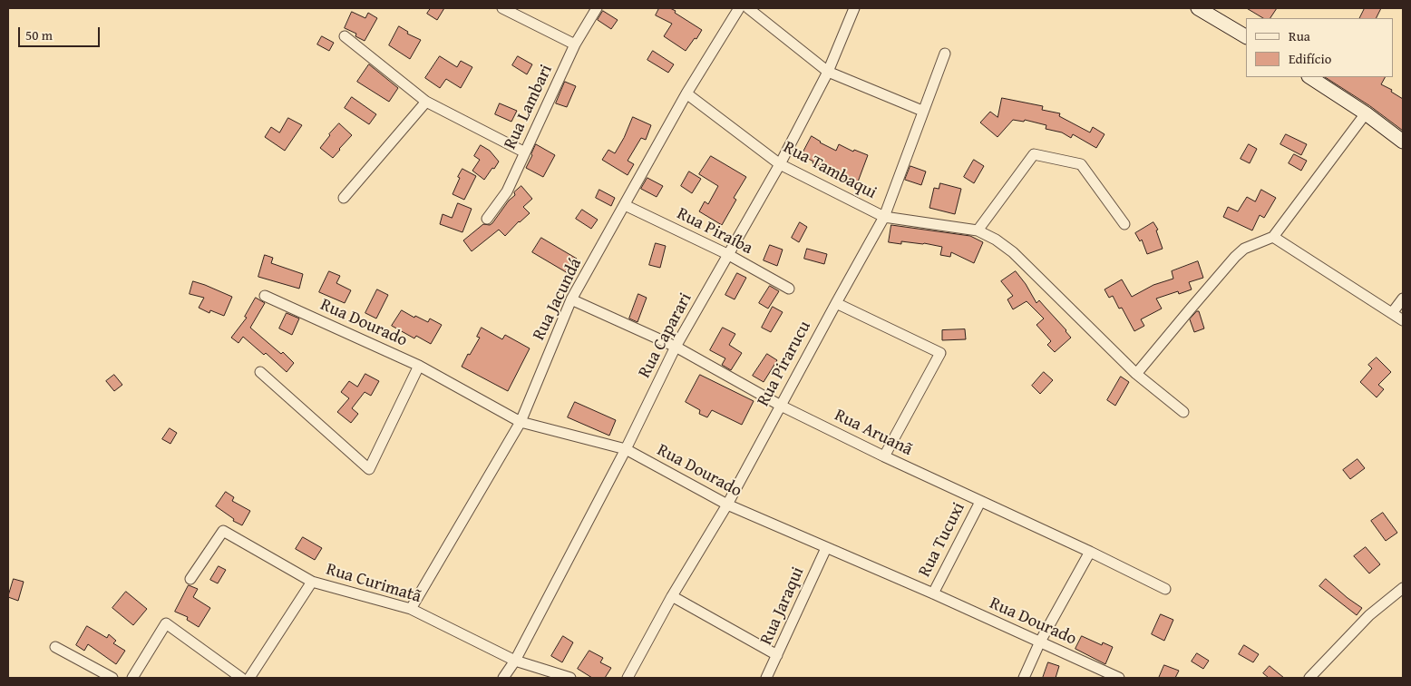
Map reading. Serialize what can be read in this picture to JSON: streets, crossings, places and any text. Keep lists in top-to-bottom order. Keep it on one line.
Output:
{"streets":{"street":["Rua Lambari","Rua Tambaqui","Rua Piraíba","Rua Jacundá","Rua Dourado","Rua Caparari","Rua Pirarucu","Rua Aruanã","Rua Tucuxi","Rua Curimatã","Rua Jaraqui"]},"crossings":[["Rua Tambaqui","Rua Jacundá"],["Rua Tambaqui","Rua Caparari"],["Rua Tambaqui","Rua Pirarucu"],["Rua Piraíba","Rua Jacundá"],["Rua Piraíba","Rua Caparari"],["Rua Jacundá","Rua Dourado"],["Rua Jacundá","Rua Aruanã"],["Rua Jacundá","Rua Curimatã"],["Rua Dourado","Rua Caparari"],["Rua Dourado","Rua Pirarucu"],["Rua Dourado","Rua Tucuxi"],["Rua Dourado","Rua Jaraqui"],["Rua Caparari","Rua Aruanã"],["Rua Caparari","Rua Curimatã"],["Rua Pirarucu","Rua Aruanã"],["Rua Aruanã","Rua Tucuxi"]],"legend":["Rua","Edifício"],"scale_bar":"50 m"}
